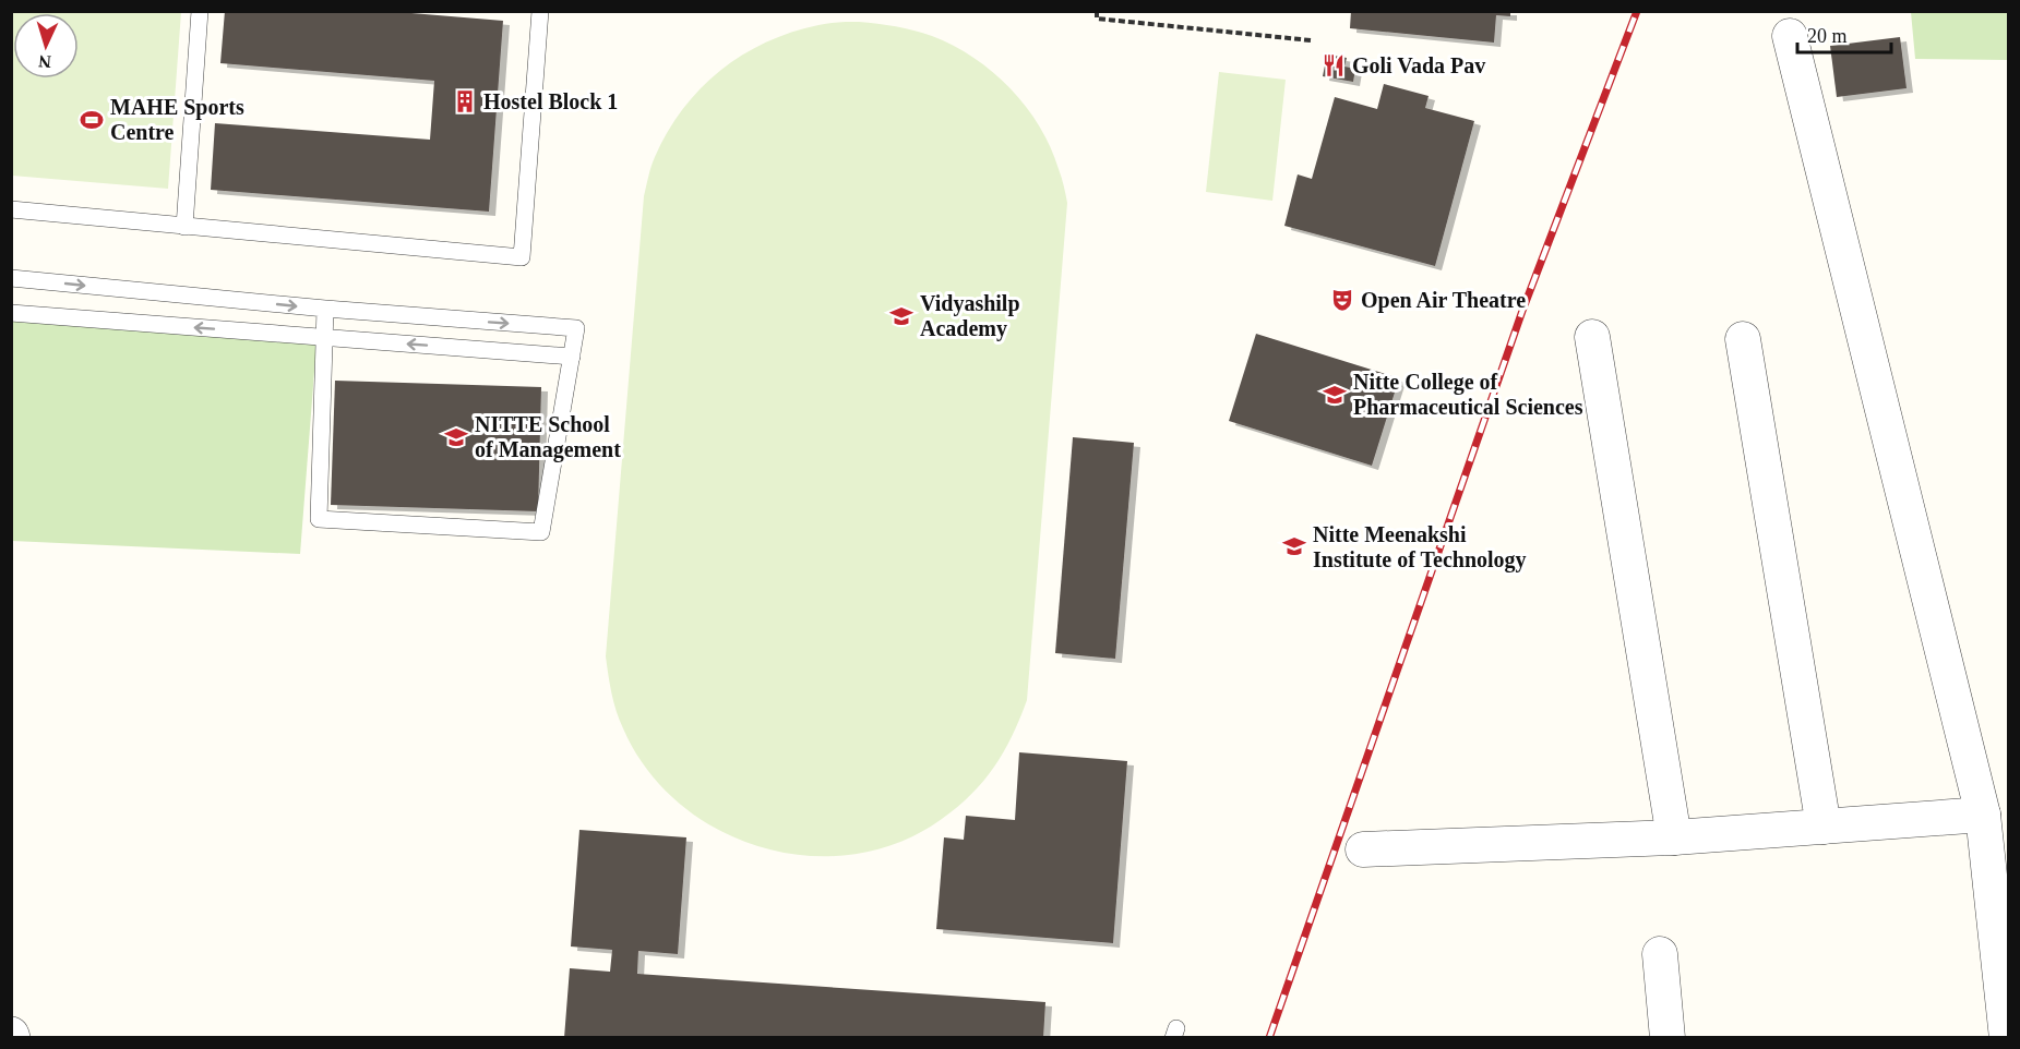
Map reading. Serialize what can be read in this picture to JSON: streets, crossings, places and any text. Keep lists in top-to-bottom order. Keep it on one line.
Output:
{"places":{"restaurant":["Goli Vada Pav"],"building":["Hostel Block 1"],"sports":["MAHE Sports Centre"],"theatre":["Open Air Theatre"],"school or university":["Vidyashilp Academy","Nitte College of Pharmaceutical Sciences","NITTE School of Management","Nitte Meenakshi Institute of Technology"]},"scale_bar":"20 m","north":"bottom"}
